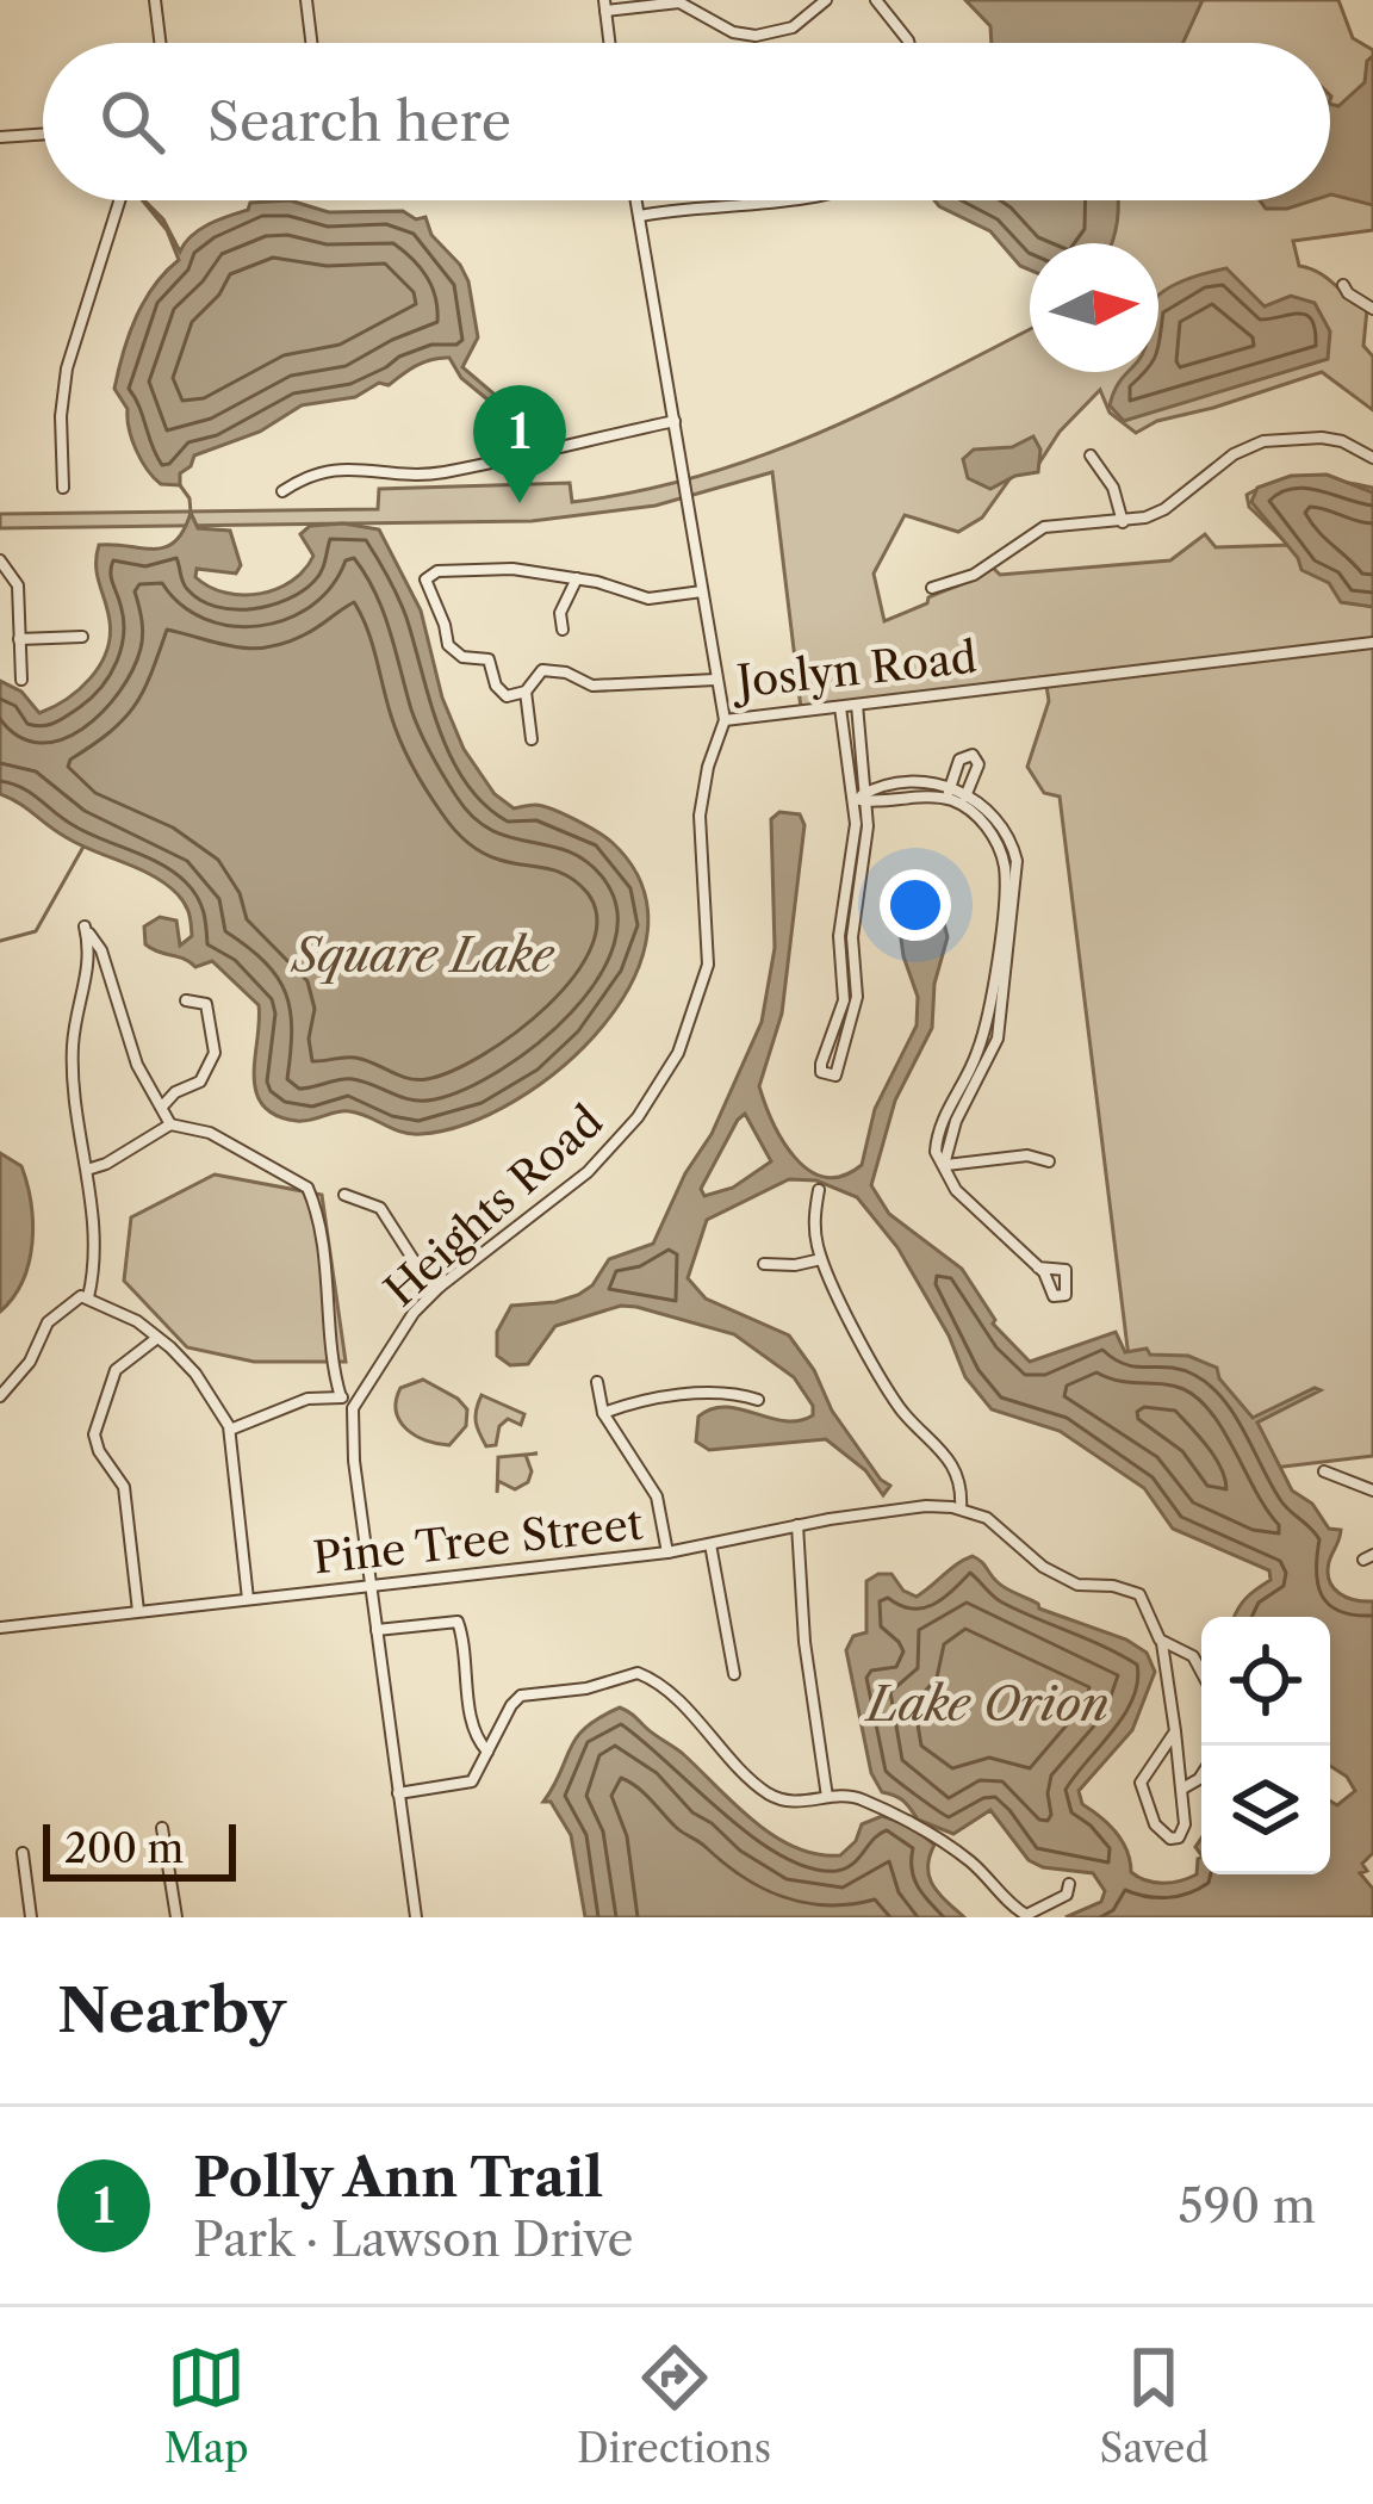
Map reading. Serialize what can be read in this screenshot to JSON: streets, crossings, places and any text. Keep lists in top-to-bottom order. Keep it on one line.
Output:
{"streets":{"street":["Joslyn Road","Heights Road","Pine Tree Street"]},"crossings":[["Joslyn Road","Heights Road"]],"water":["Square Lake","Lake Orion"],"scale_bar":"200 m","north":"right","page":{"search":"Search here","pins":"1","scale":"200 m","heading":"Nearby","list":[{"mark":"1","name":"Polly Ann Trail","note":"Park · Lawson Drive","value":"590 m"}],"nav":["Map","Directions","Saved"]}}
